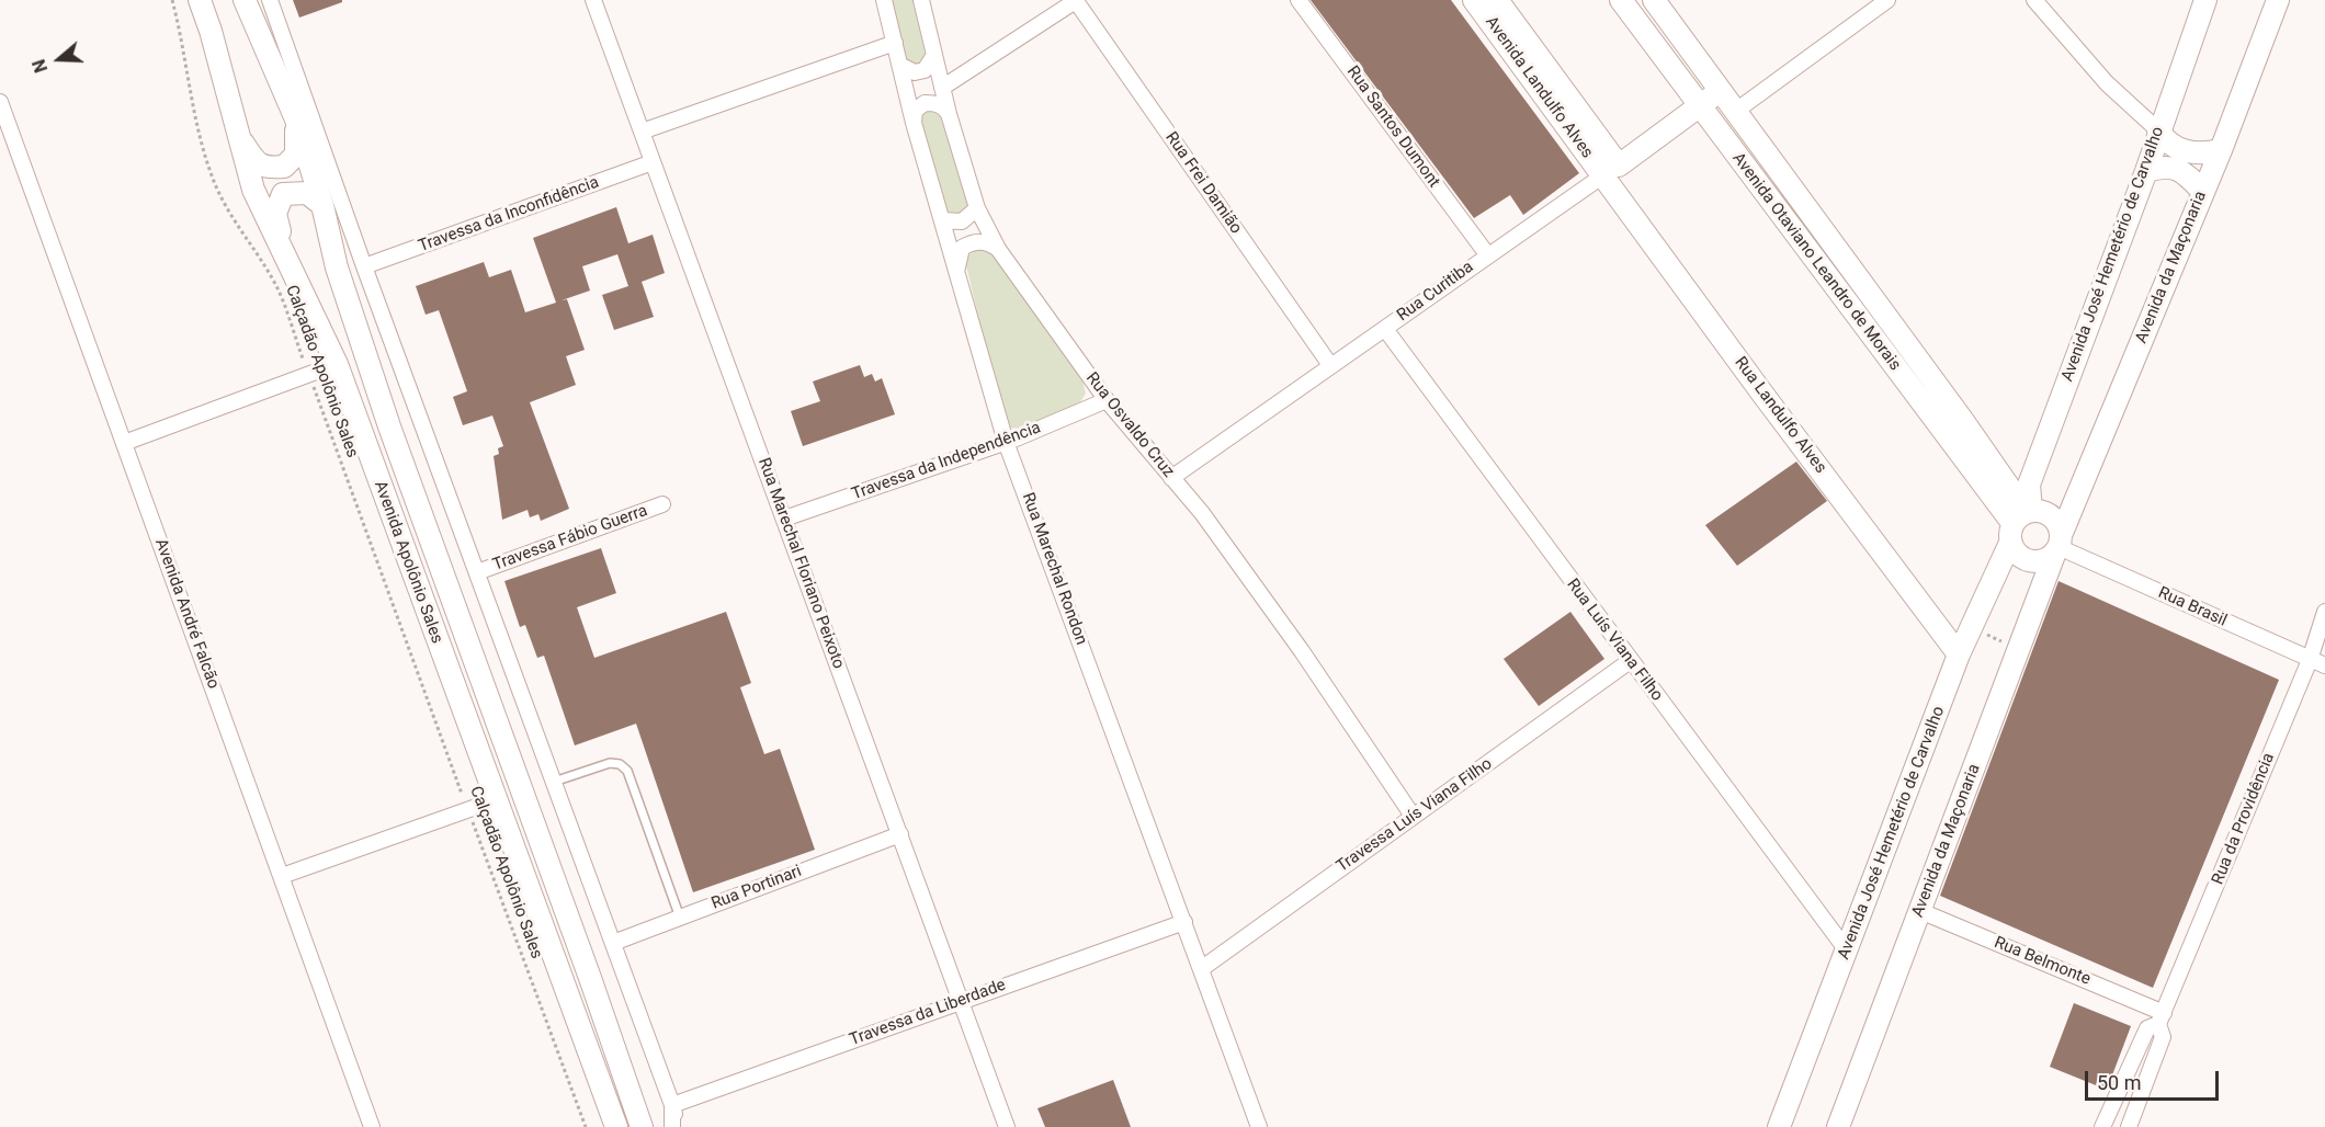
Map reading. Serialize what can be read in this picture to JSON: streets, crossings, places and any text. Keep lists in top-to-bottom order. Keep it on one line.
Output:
{"streets":{"street":["Avenida Landulfo Alves","Rua Santos Dumont","Rua Frei Damião","Travessa da Inconfidência","Avenida José Hemetério de Carvalho","Avenida Otaviano Leandro de Morais","Avenida da Maçonaria","Rua Curitiba","Rua Landulfo Alves","Rua Osvaldo Cruz","Travessa da Independência","Travessa Fábio Guerra","Avenida Apolônio Sales","Rua Marechal Floriano Peixoto","Rua Marechal Rondon","Rua Brasil","Avenida André Falcão","Rua Luís Viana Filho","Travessa Luís Viana Filho","Rua da Providência","Rua Portinari","Rua Belmonte","Travessa da Liberdade"],"path":["Calçadão Apolônio Sales"]},"crossings":[["Avenida Landulfo Alves","Rua Curitiba"],["Avenida Landulfo Alves","Rua Landulfo Alves"],["Rua Santos Dumont","Rua Curitiba"],["Rua Frei Damião","Rua Curitiba"],["Travessa da Inconfidência","Avenida Apolônio Sales"],["Travessa da Inconfidência","Rua Marechal Floriano Peixoto"],["Avenida José Hemetério de Carvalho","Avenida Otaviano Leandro de Morais"],["Avenida José Hemetério de Carvalho","Avenida da Maçonaria"],["Avenida José Hemetério de Carvalho","Rua Landulfo Alves"],["Avenida José Hemetério de Carvalho","Rua Brasil"],["Avenida José Hemetério de Carvalho","Rua Luís Viana Filho"],["Avenida Otaviano Leandro de Morais","Avenida da Maçonaria"],["Avenida Otaviano Leandro de Morais","Rua Curitiba"],["Avenida Otaviano Leandro de Morais","Rua Brasil"],["Avenida da Maçonaria","Rua Brasil"],["Avenida da Maçonaria","Rua Belmonte"],["Rua Curitiba","Rua Landulfo Alves"],["Rua Curitiba","Rua Osvaldo Cruz"],["Rua Curitiba","Rua Luís Viana Filho"],["Rua Osvaldo Cruz","Travessa da Independência"],["Rua Osvaldo Cruz","Travessa Luís Viana Filho"],["Travessa da Independência","Rua Marechal Floriano Peixoto"],["Travessa da Independência","Rua Marechal Rondon"],["Travessa Fábio Guerra","Avenida Apolônio Sales"],["Avenida Apolônio Sales","Rua Portinari"],["Avenida Apolônio Sales","Travessa da Liberdade"],["Rua Marechal Floriano Peixoto","Rua Portinari"],["Rua Marechal Floriano Peixoto","Travessa da Liberdade"],["Rua Marechal Rondon","Travessa Luís Viana Filho"],["Rua Marechal Rondon","Travessa da Liberdade"],["Rua Brasil","Rua da Providência"],["Rua Luís Viana Filho","Travessa Luís Viana Filho"],["Rua da Providência","Rua Belmonte"]],"scale_bar":"50 m","north":"left"}
